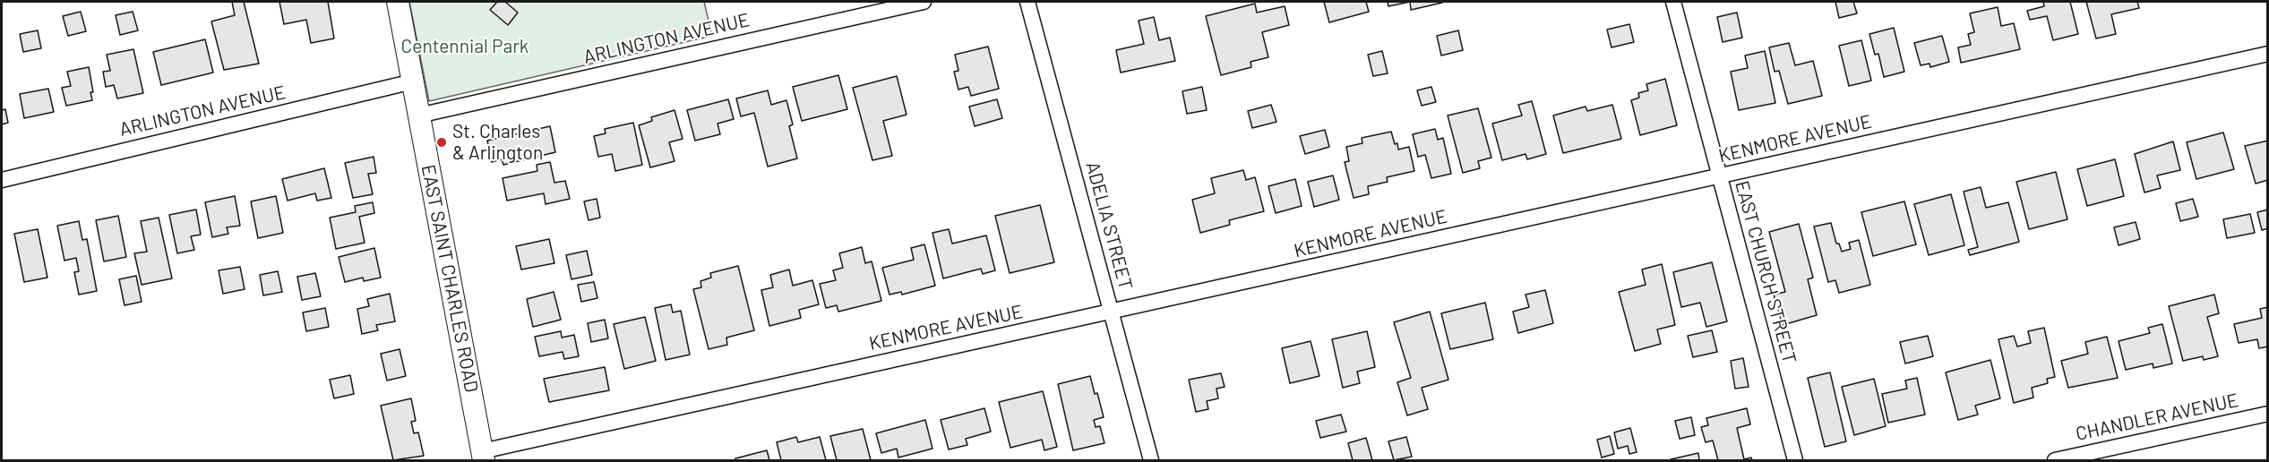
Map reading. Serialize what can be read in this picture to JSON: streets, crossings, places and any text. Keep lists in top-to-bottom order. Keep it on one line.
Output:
{"streets":{"main road":["EAST SAINT CHARLES ROAD"],"street":["ARLINGTON AVENUE","KENMORE AVENUE","ADELIA STREET","EAST CHURCH STREET","CHANDLER AVENUE"]},"crossings":[["ARLINGTON AVENUE","EAST SAINT CHARLES ROAD"],["KENMORE AVENUE","ADELIA STREET"],["KENMORE AVENUE","EAST CHURCH STREET"],["KENMORE AVENUE","EAST SAINT CHARLES ROAD"]],"parks":["Centennial Park"],"places":["St. Charles & Arlington"]}
